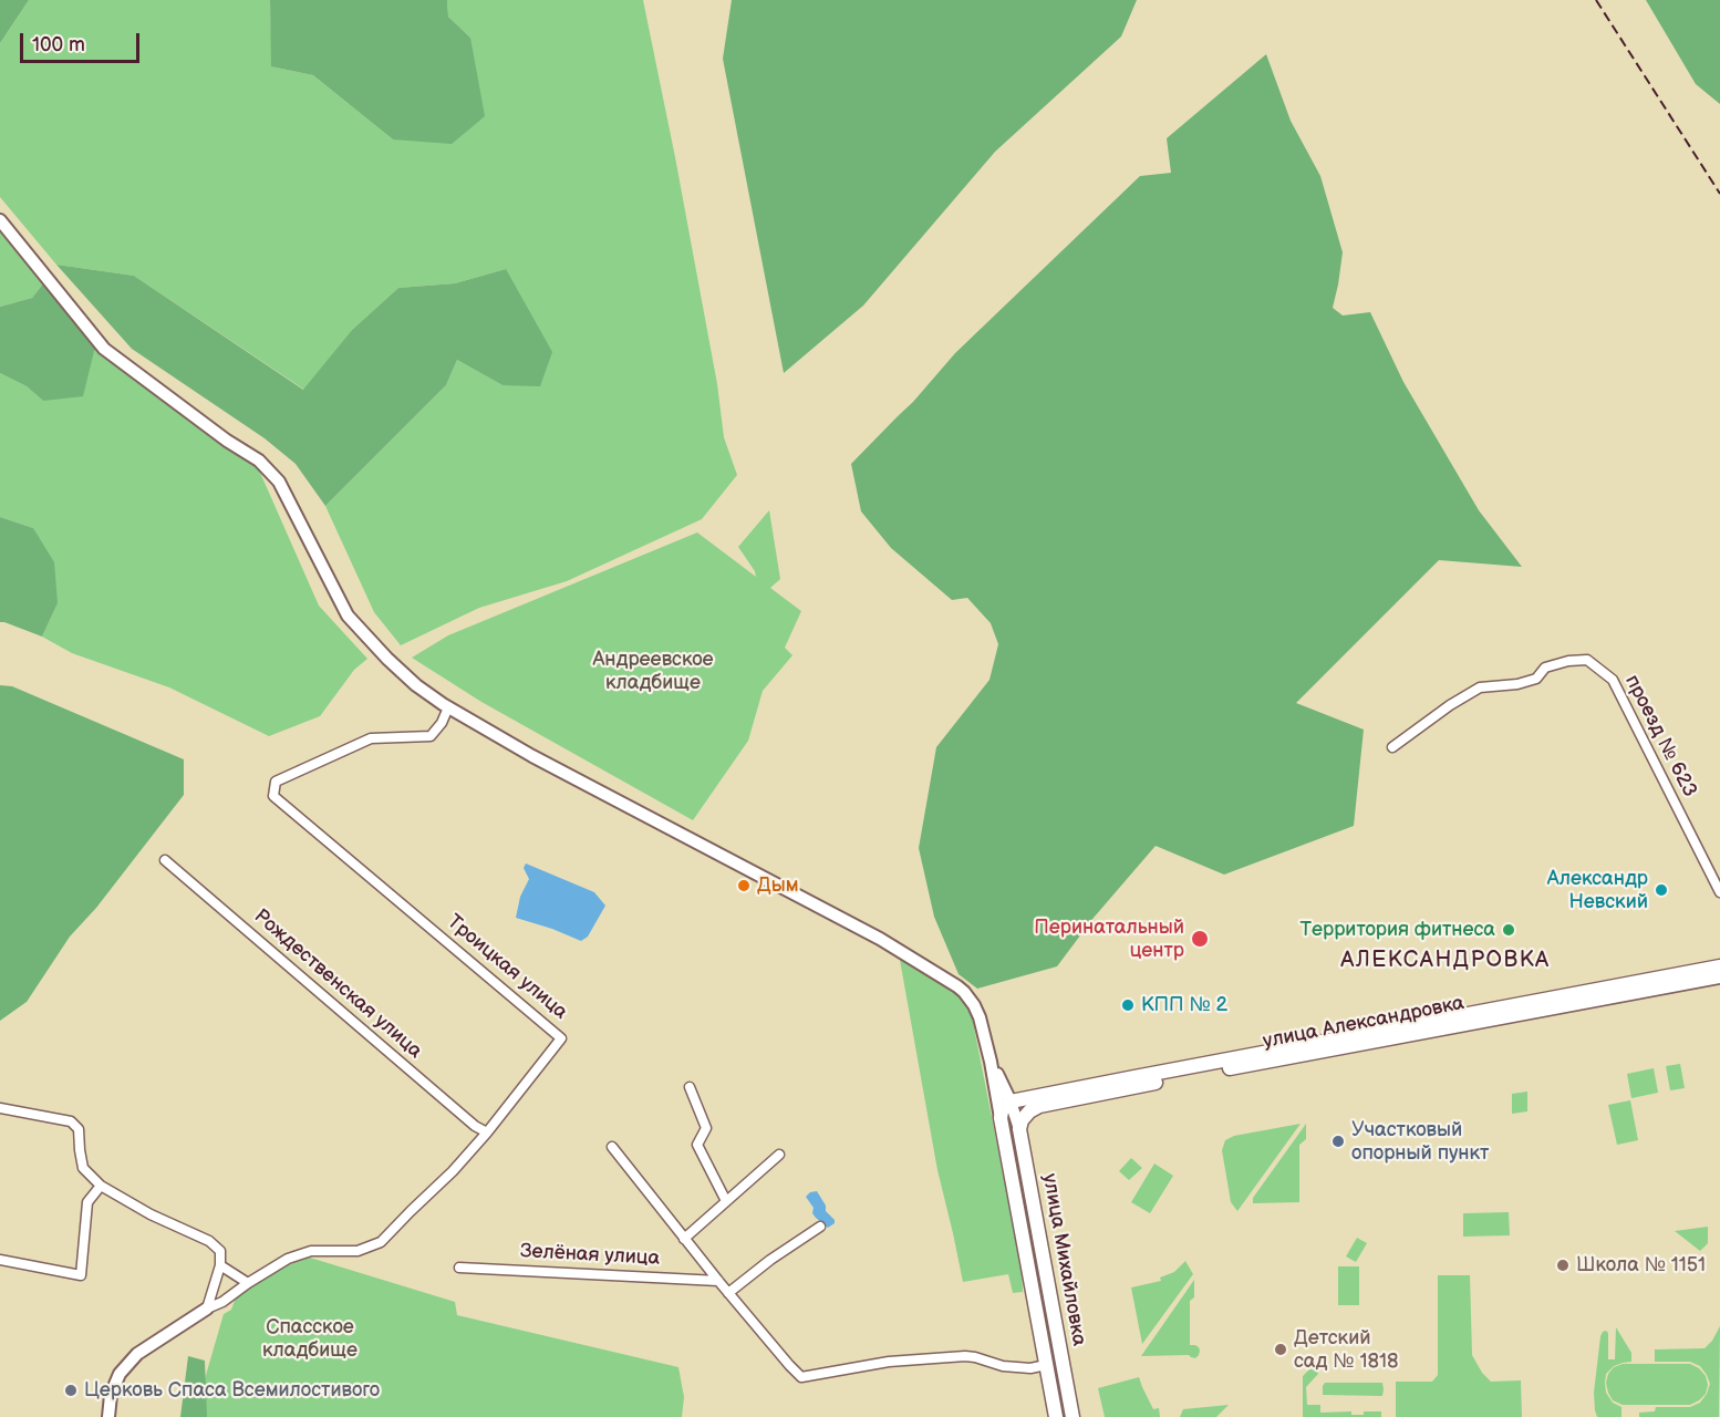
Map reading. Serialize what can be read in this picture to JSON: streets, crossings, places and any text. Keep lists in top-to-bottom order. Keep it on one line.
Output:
{"streets":{"main road":["улица Александровка","улица Михайловка"],"street":["проезд № 623","Троицкая улица","Рождественская улица","Зелёная улица"]},"crossings":[["Троицкая улица","Рождественская улица"],["улица Александровка","улица Михайловка"]],"districts":["АЛЕКСАНДРОВКА"],"parks":["Андреевское кладбище","Спасское кладбище"],"places":["Дым","Александр Невский","Территория фитнеса","Перинатальный центр","КПП № 2","Участковый опорный пункт","Школа № 1151","Детский сад № 1818","Церковь Спаса Всемилостивого"],"scale_bar":"100 m"}
